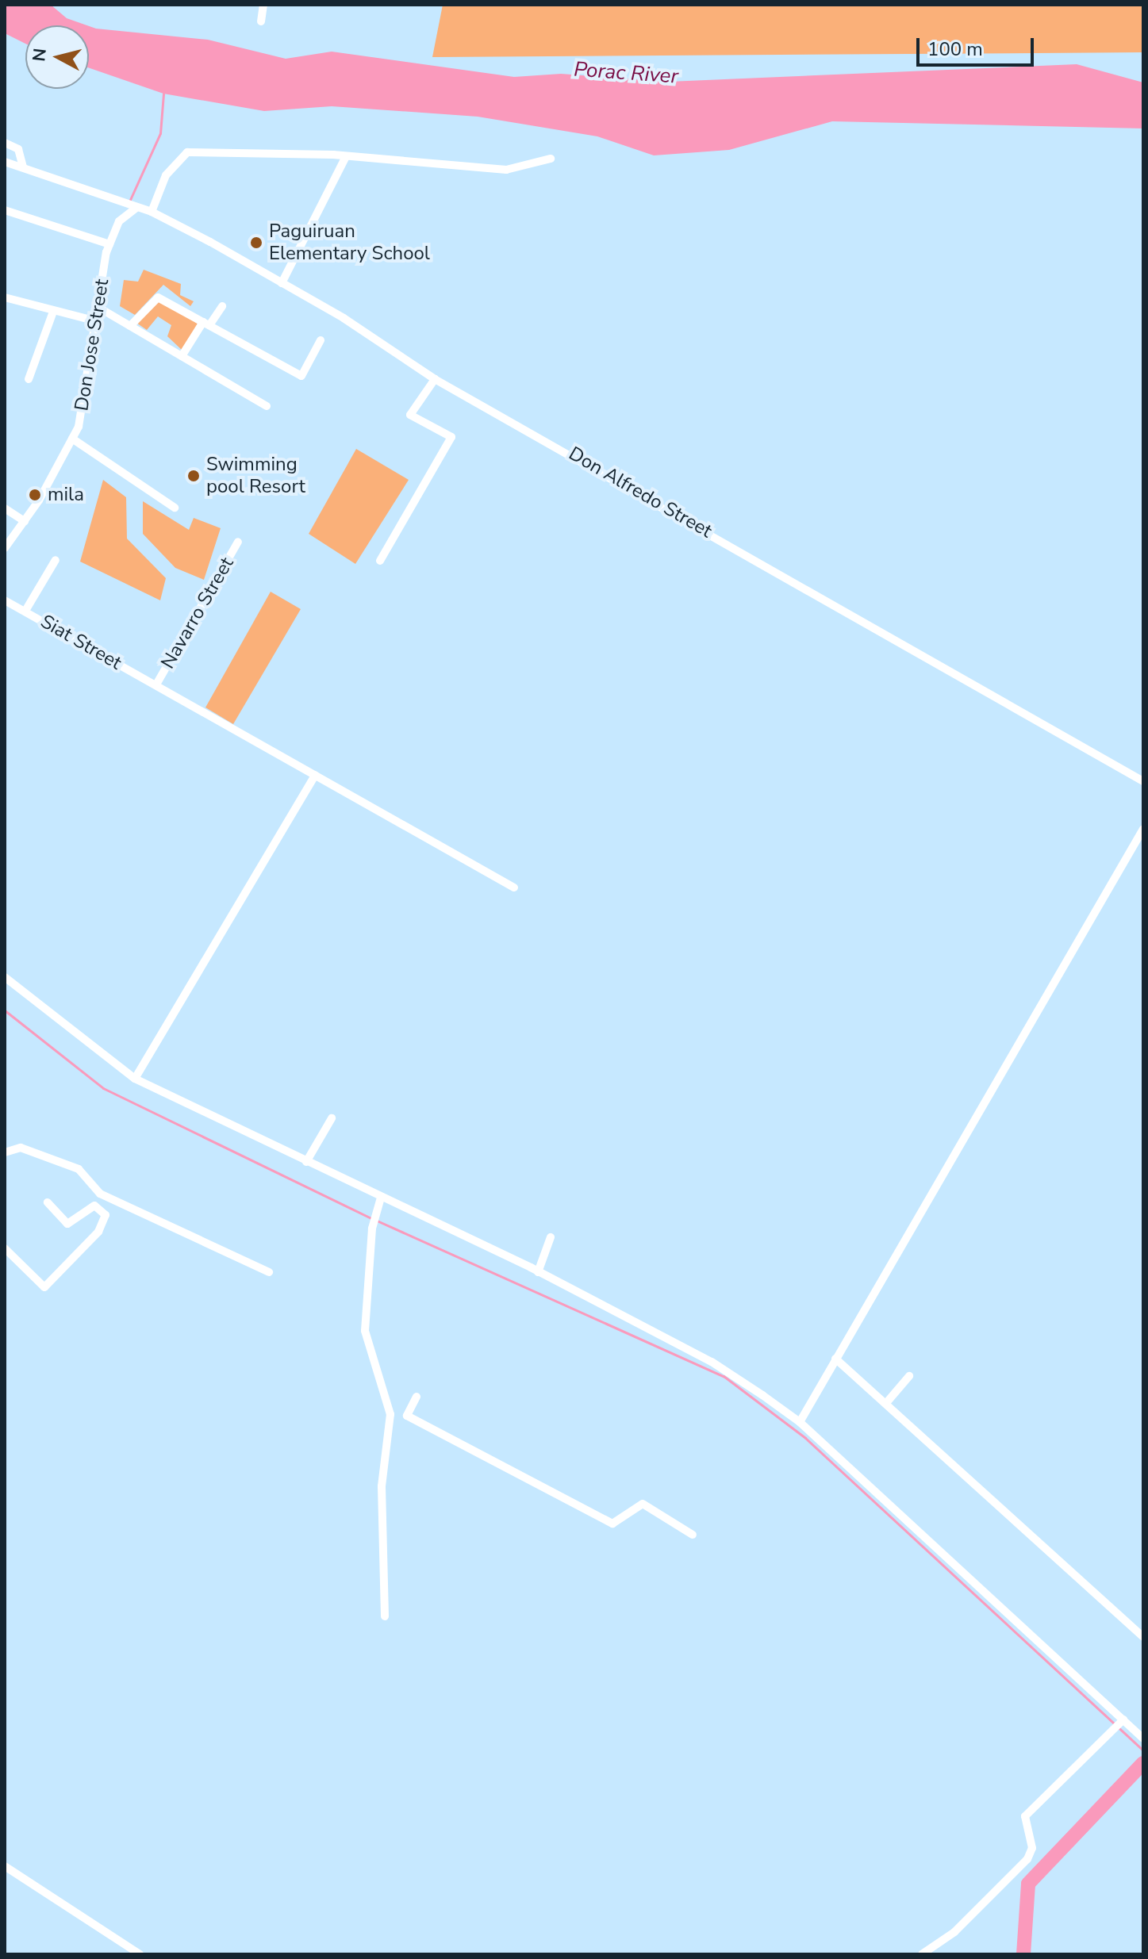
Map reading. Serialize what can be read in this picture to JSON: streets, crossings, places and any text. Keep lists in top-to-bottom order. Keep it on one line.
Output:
{"streets":{"street":["Don Jose Street","Don Alfredo Street","Navarro Street","Siat Street"]},"crossings":[["Don Jose Street","Don Alfredo Street"],["Navarro Street","Siat Street"]],"water":["Porac River"],"places":["Paguiruan Elementary School","Swimming pool Resort","mila"],"scale_bar":"100 m","north":"left"}
